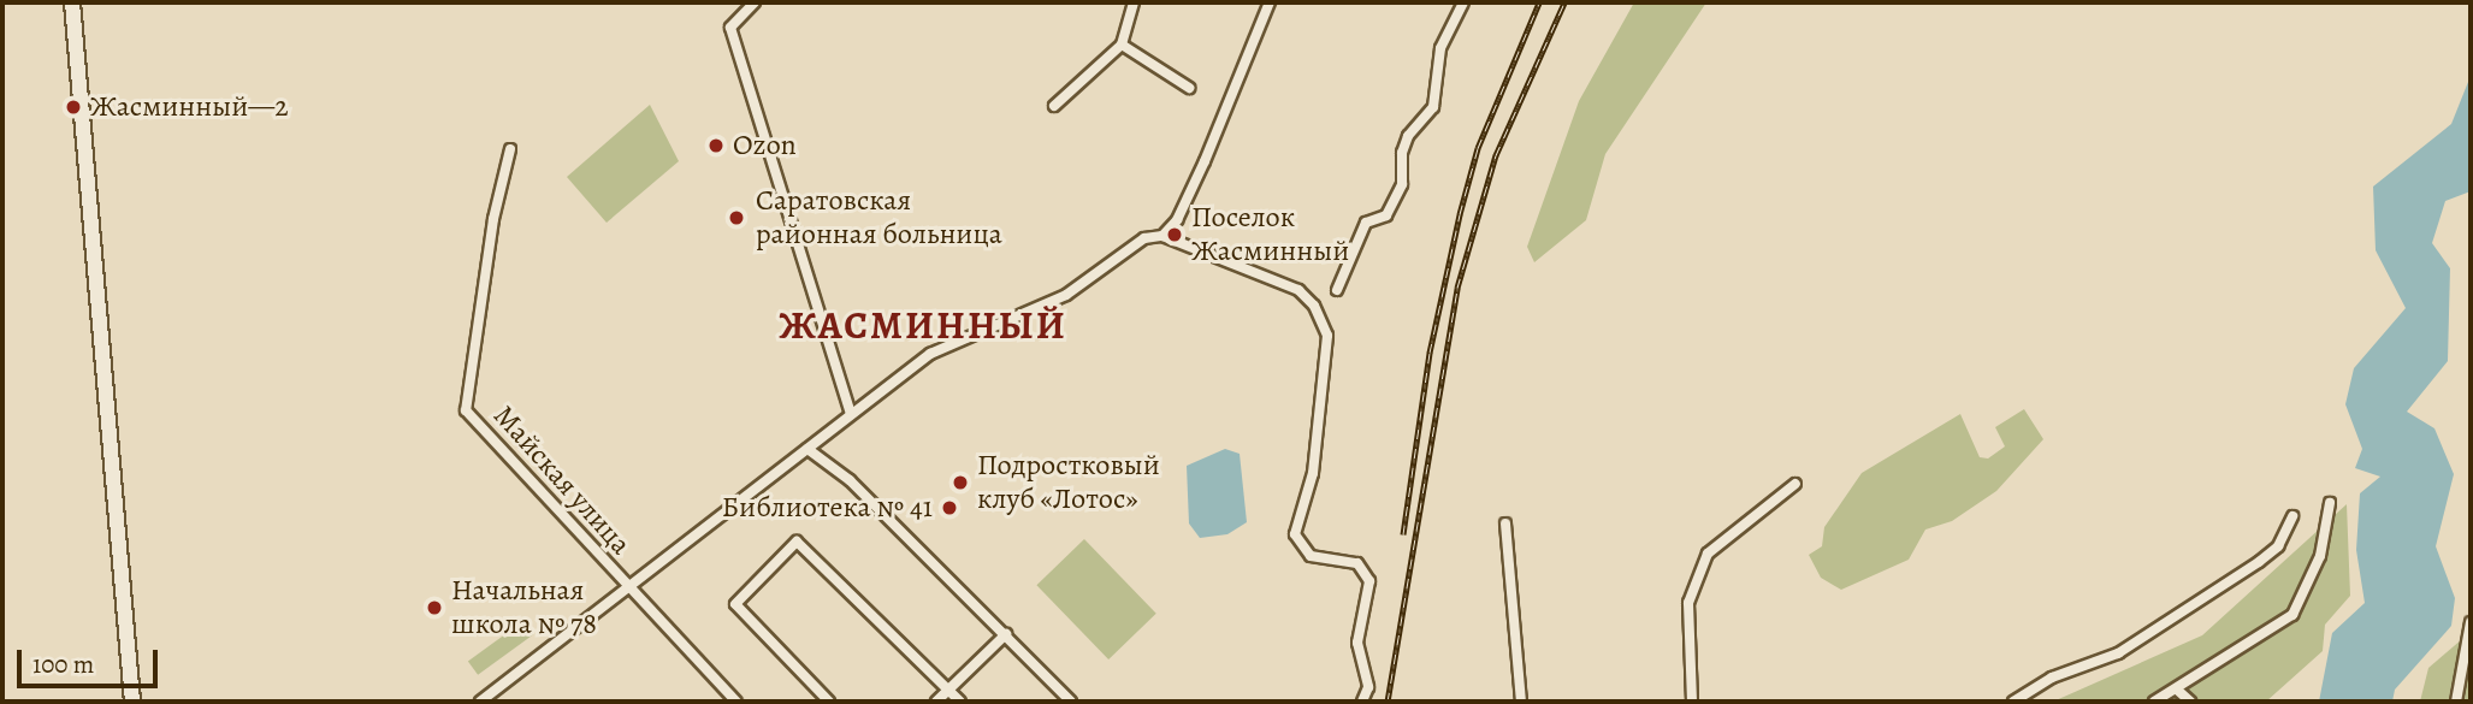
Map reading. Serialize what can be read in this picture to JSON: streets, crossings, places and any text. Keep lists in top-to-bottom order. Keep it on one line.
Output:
{"streets":{"street":["Майская улица"]},"districts":["ЖАСМИННЫЙ"],"places":["Жасминный—2","Ozon","Саратовская районная больница","Поселок Жасминный","Подростковый клуб «Лотос»","Библиотека № 41","Начальная школа № 78"],"scale_bar":"100 m"}
